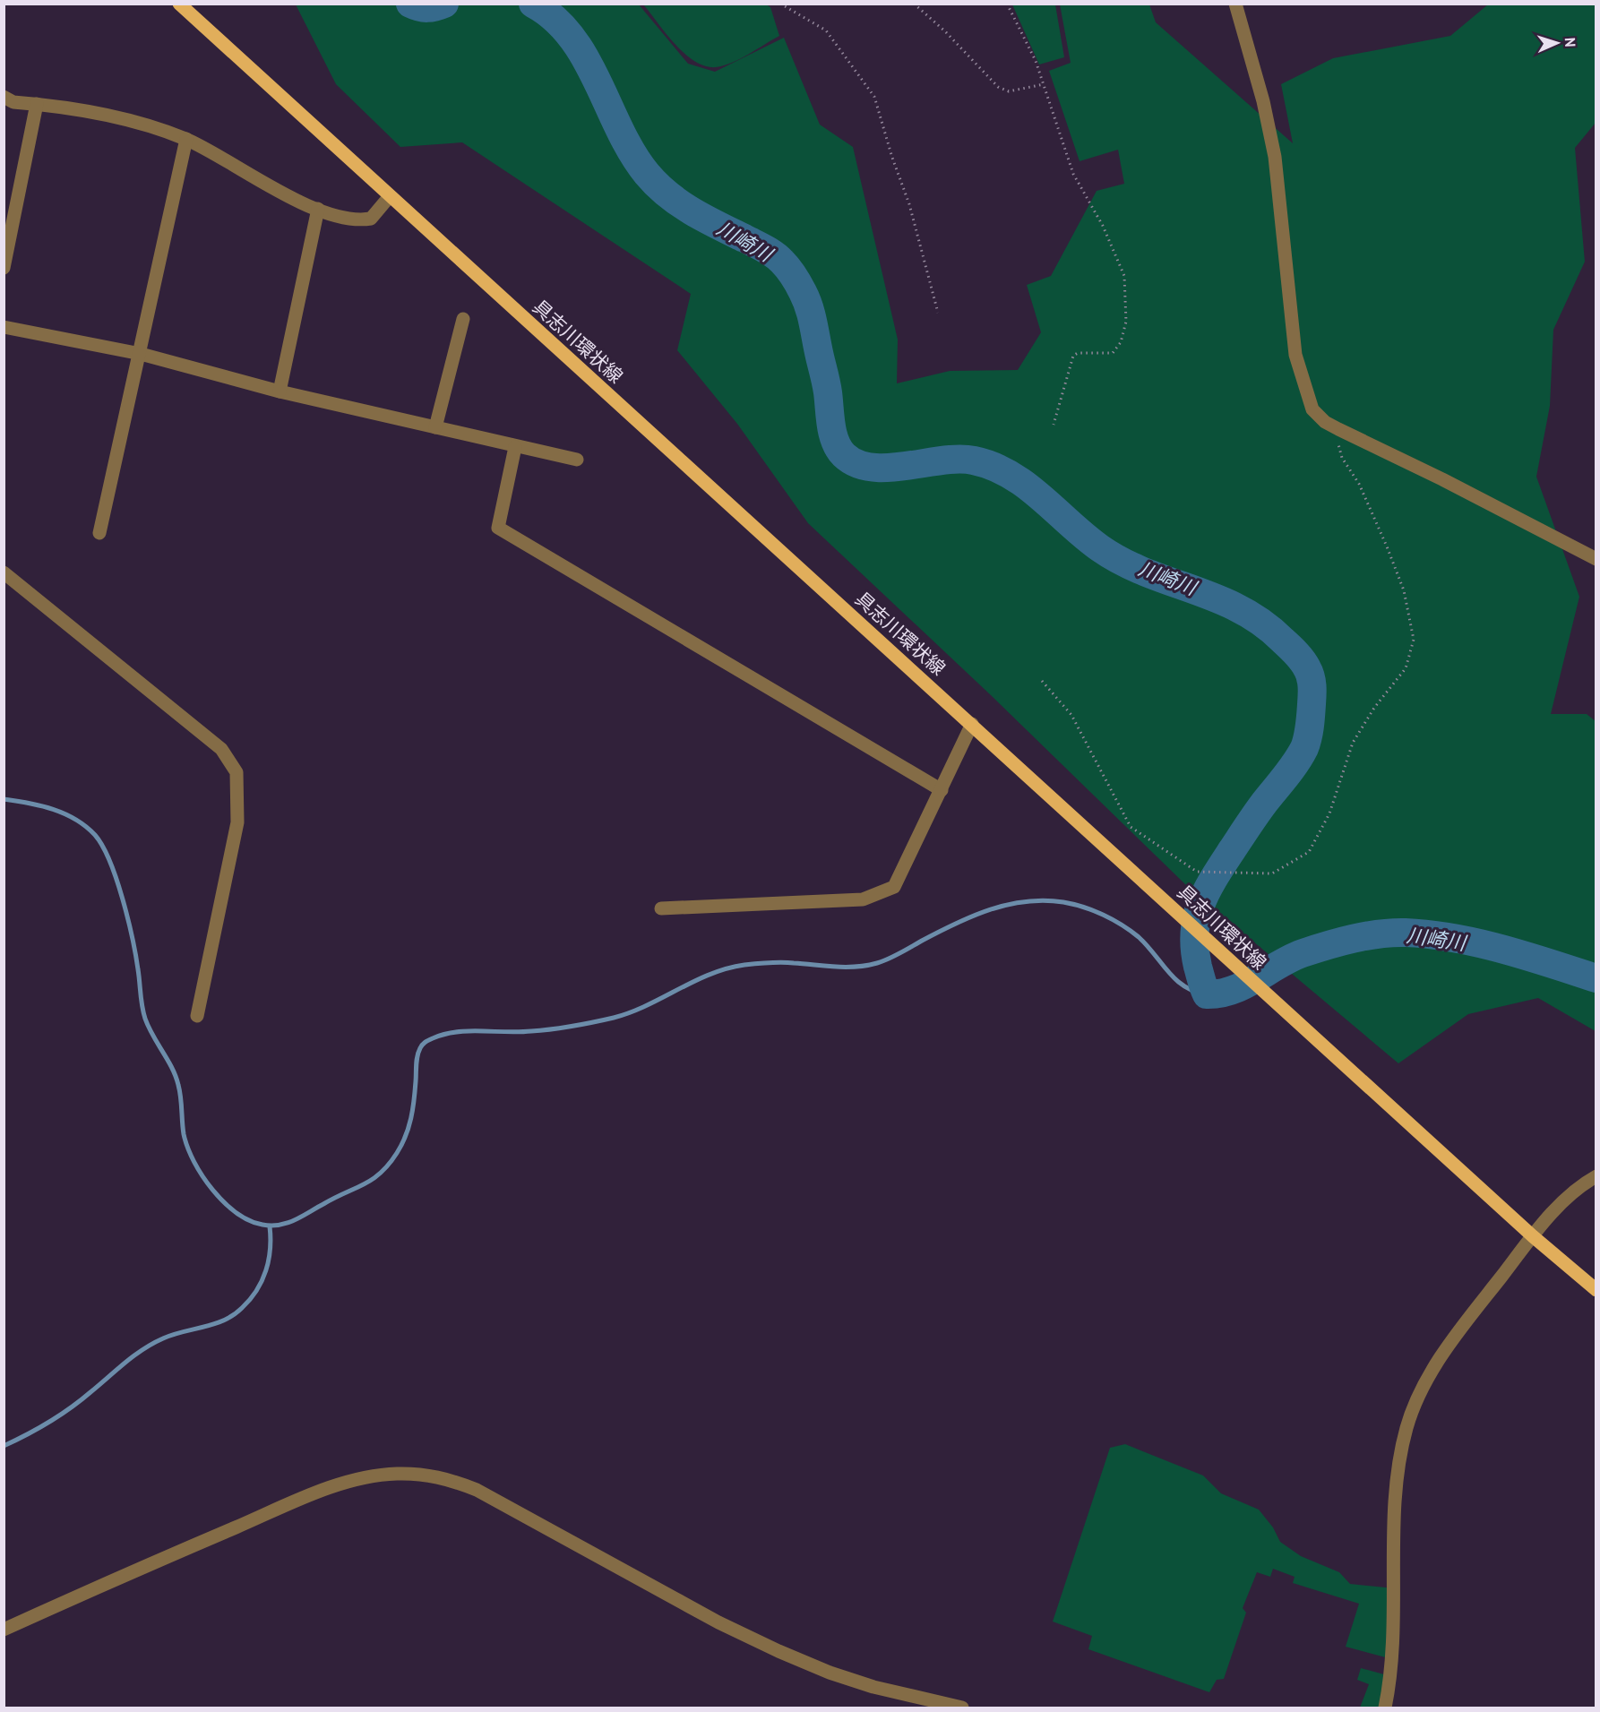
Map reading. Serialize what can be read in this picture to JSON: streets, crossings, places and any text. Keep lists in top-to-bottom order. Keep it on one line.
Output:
{"streets":{"main road":["具志川環状線"]},"water":["川崎川"],"north":"right"}
